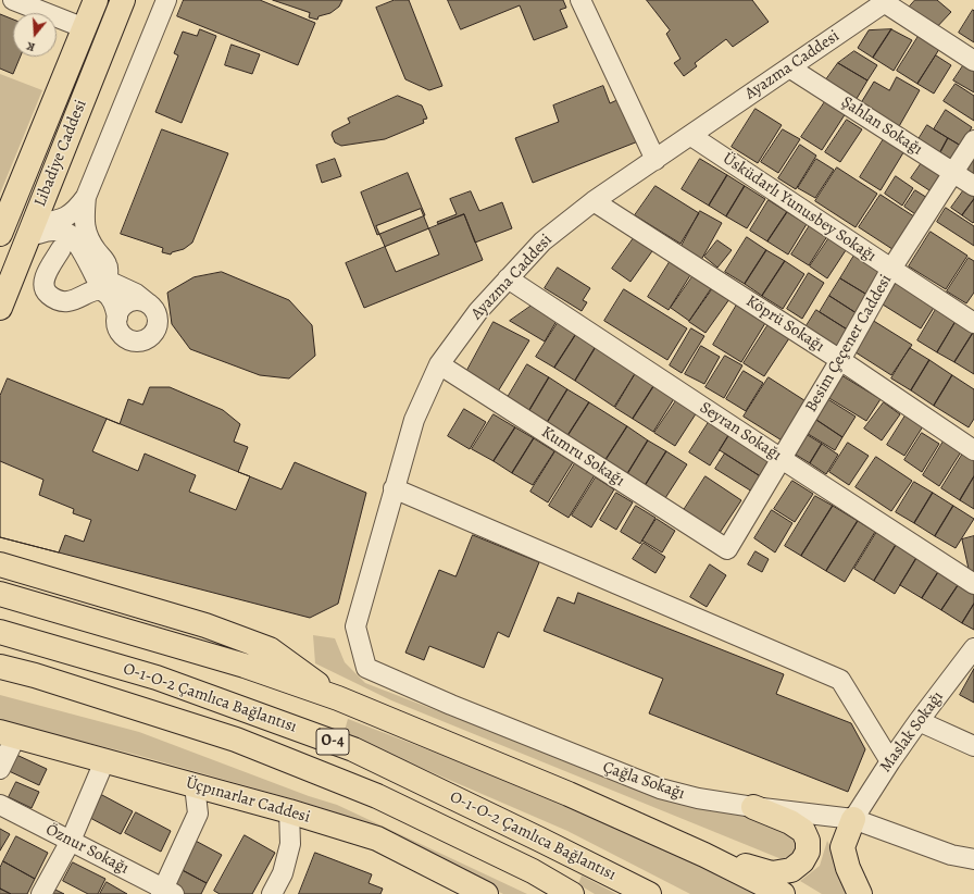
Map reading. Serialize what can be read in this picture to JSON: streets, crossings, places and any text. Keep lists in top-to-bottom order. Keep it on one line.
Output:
{"streets":{"main road":["Libadiye Caddesi","O-1-O-2 Çamlıca Bağlantısı","O-4","Üçpınarlar Caddesi"],"street":["Ayazma Caddesi","Şahlan Sokağı","Üsküdarlı Yunusbey Sokağı","Köprü Sokağı","Besim Çeçener Caddesi","Seyran Sokağı","Kumru Sokağı","Maslak Sokağı","Çağla Sokağı","Öznur Sokağı"]},"crossings":[["Ayazma Caddesi","Şahlan Sokağı"],["Ayazma Caddesi","Üsküdarlı Yunusbey Sokağı"],["Ayazma Caddesi","Köprü Sokağı"],["Ayazma Caddesi","Seyran Sokağı"],["Ayazma Caddesi","Kumru Sokağı"],["Ayazma Caddesi","Çağla Sokağı"],["Şahlan Sokağı","Besim Çeçener Caddesi"],["Üsküdarlı Yunusbey Sokağı","Besim Çeçener Caddesi"],["Köprü Sokağı","Besim Çeçener Caddesi"],["Besim Çeçener Caddesi","Seyran Sokağı"],["Besim Çeçener Caddesi","Kumru Sokağı"],["Maslak Sokağı","Çağla Sokağı"]],"north":"bottom"}
